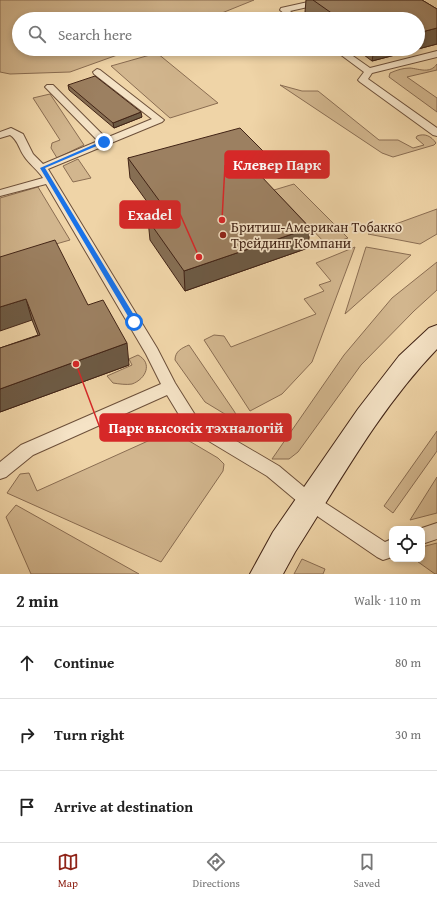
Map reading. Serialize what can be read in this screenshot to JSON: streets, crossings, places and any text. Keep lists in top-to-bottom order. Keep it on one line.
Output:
{"places":["Клевер Парк","Бритиш-Американ Тобакко Трейдинг Компани","Exadel","Парк высокіх тэхналогій"],"page":{"search":"Search here","heading":["2 min","Walk · 110 m"],"list":[["Continue","80 m"],["Turn right","30 m"],"Arrive at destination"],"nav":["Map","Directions","Saved"]}}
